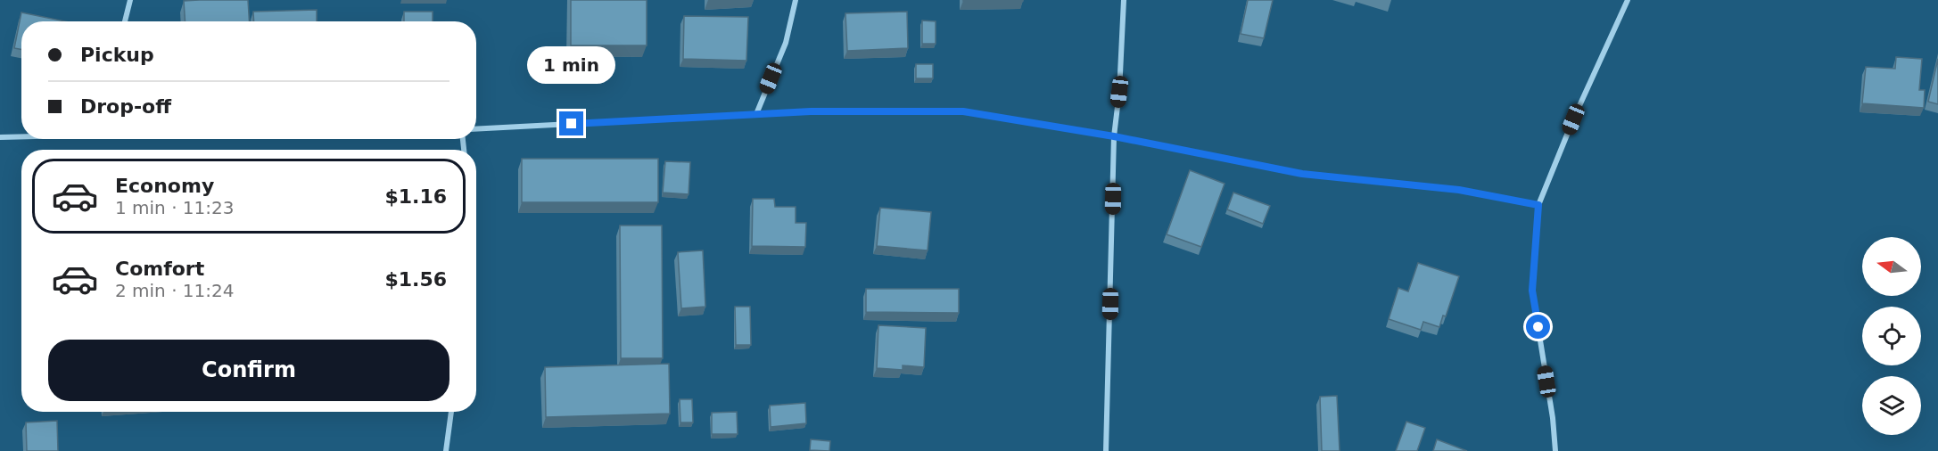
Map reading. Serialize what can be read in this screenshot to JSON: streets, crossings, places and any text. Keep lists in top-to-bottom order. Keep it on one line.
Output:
{"north":"left","page":{"banner":["Pickup","Drop-off"],"bubble":"1 min","list":[{"name":"Economy","note":"1 min · 11:23","value":"$1.16"},{"name":"Comfort","note":"2 min · 11:24","value":"$1.56"}],"buttons":"Confirm"}}
